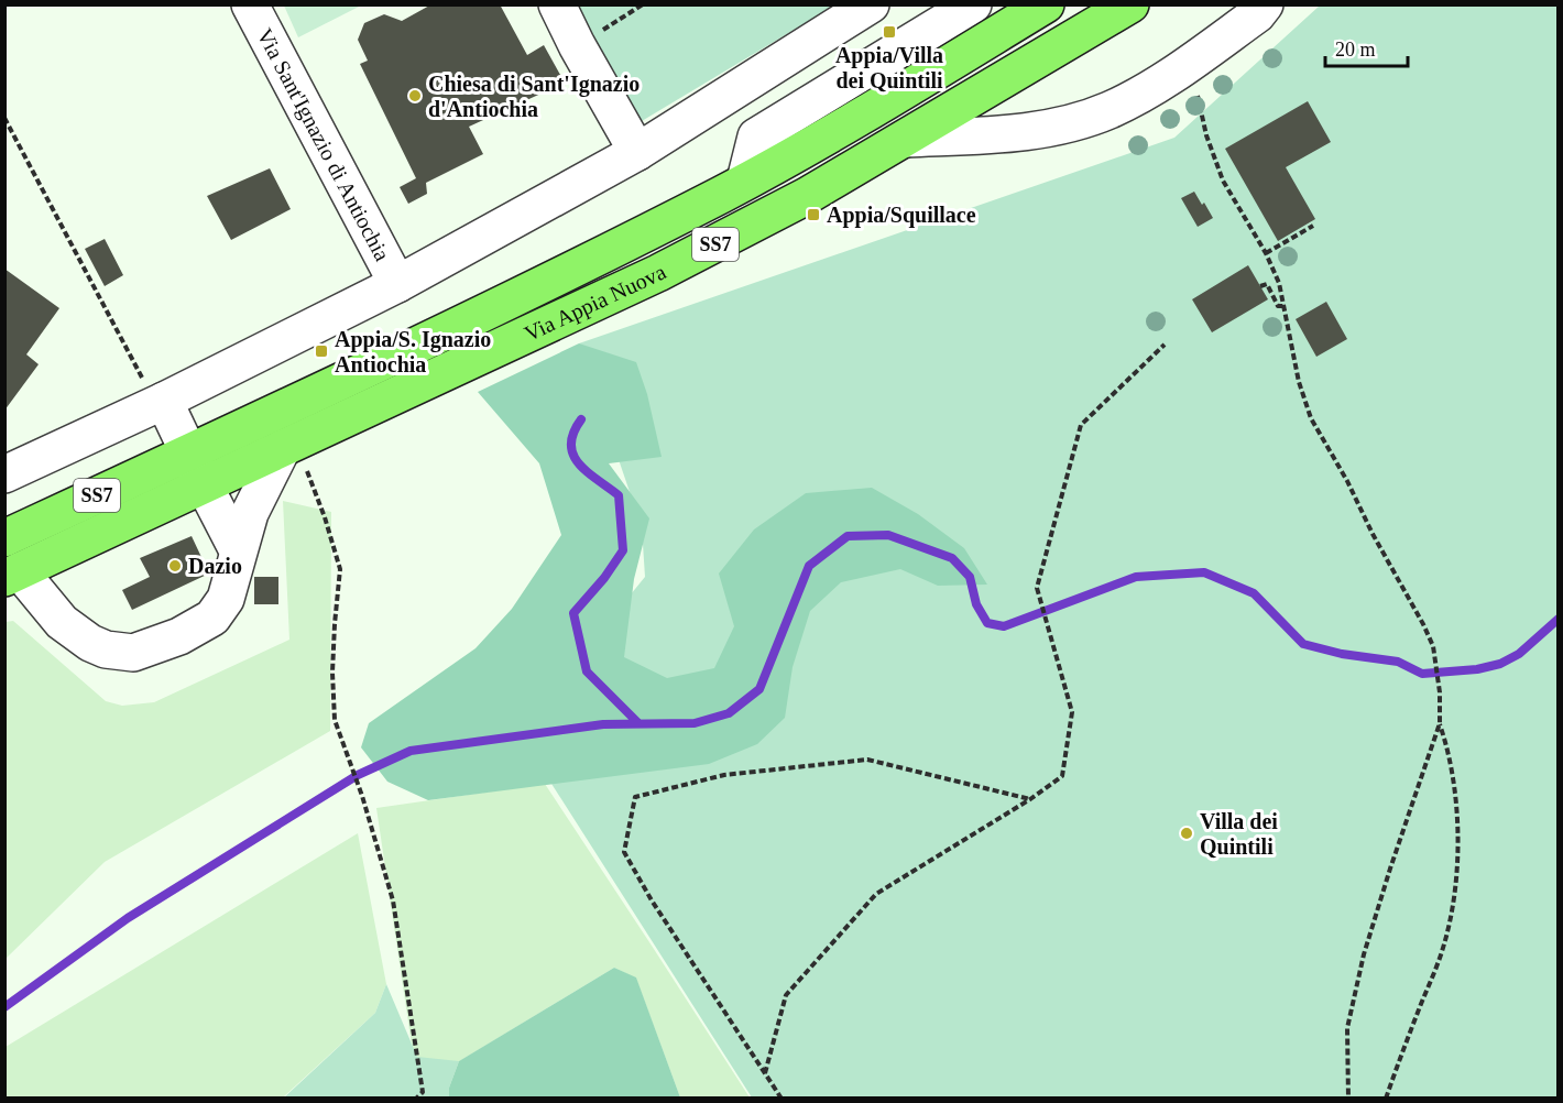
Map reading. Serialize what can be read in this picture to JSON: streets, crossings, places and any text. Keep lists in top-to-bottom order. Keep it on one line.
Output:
{"streets":{"main road":["SS7","Via Appia Nuova"],"street":["Via Sant'Ignazio di Antiochia"]},"places":{"transit":["Appia/Villa dei Quintili","Appia/Squillace","Appia/S. Ignazio Antiochia"],"other":["Chiesa di Sant'Ignazio d'Antiochia","Dazio","Villa dei Quintili"]},"scale_bar":"20 m"}
